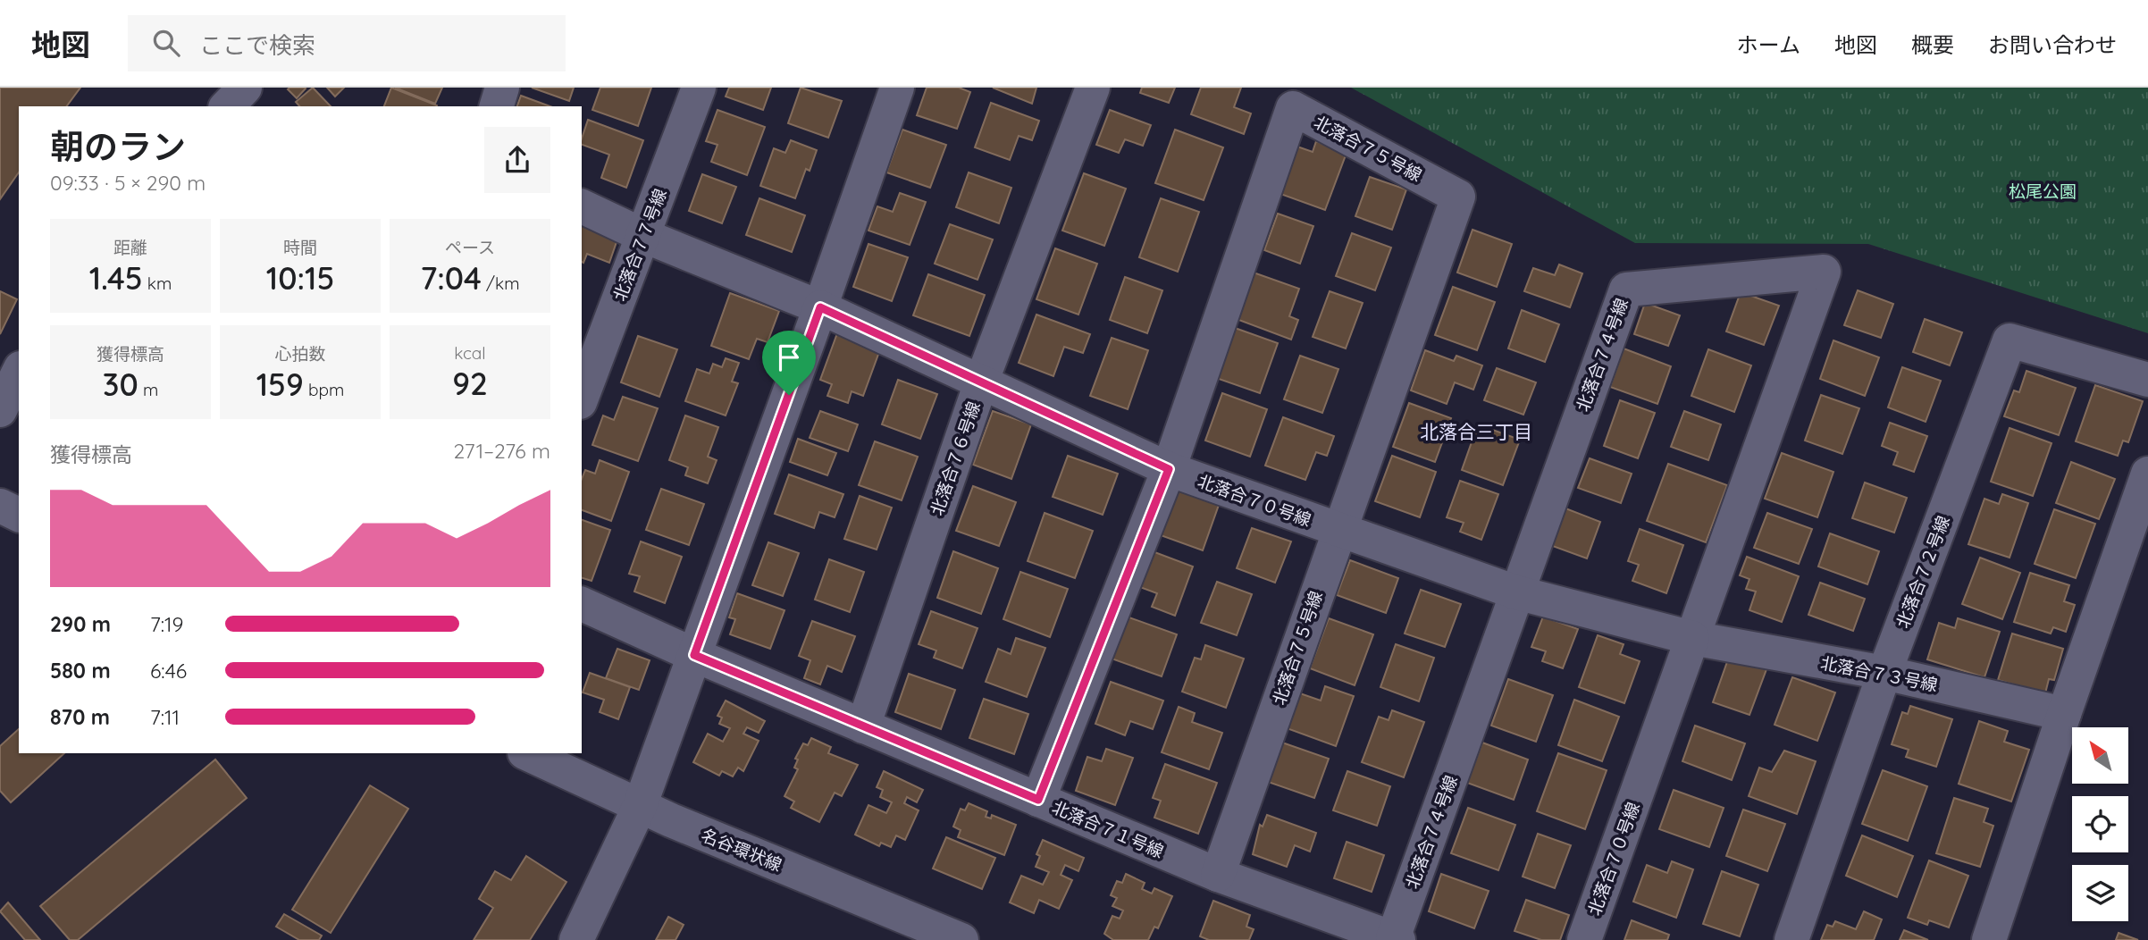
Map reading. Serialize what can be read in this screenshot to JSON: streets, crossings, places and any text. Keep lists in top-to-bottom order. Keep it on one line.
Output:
{"streets":{"street":["北落合７５号線","北落合７７号線","北落合７４号線","北落合７６号線","北落合７０号線","北落合７２号線","北落合７３号線","北落合７１号線","名谷環状線"]},"crossings":[["北落合７５号線","北落合７０号線"],["北落合７５号線","北落合７１号線"],["北落合７７号線","北落合７０号線"],["北落合７４号線","北落合７０号線"],["北落合７４号線","北落合７３号線"],["北落合７４号線","北落合７１号線"],["北落合７６号線","北落合７０号線"],["北落合７６号線","北落合７１号線"],["北落合７０号線","北落合７３号線"],["北落合７２号線","北落合７３号線"]],"districts":["北落合三丁目"],"parks":["松尾公園"],"north":"top left","page":{"header":"地図","search":"ここで検索","nav":["ホーム","地図","概要","お問い合わせ"],"heading":["朝のラン","09:33 · 5 × 290 m"],"stats":[["距離","1.45 km"],["時間","10:15"],["ペース","7:04 /km"],["獲得標高","30 m"],["心拍数","159 bpm"],["kcal","92"]],"chart":["獲得標高","271–276 m"],"list":[{"name":"290 m","note":"7:19"},{"name":"580 m","note":"6:46"},{"name":"870 m","note":"7:11"}]}}
